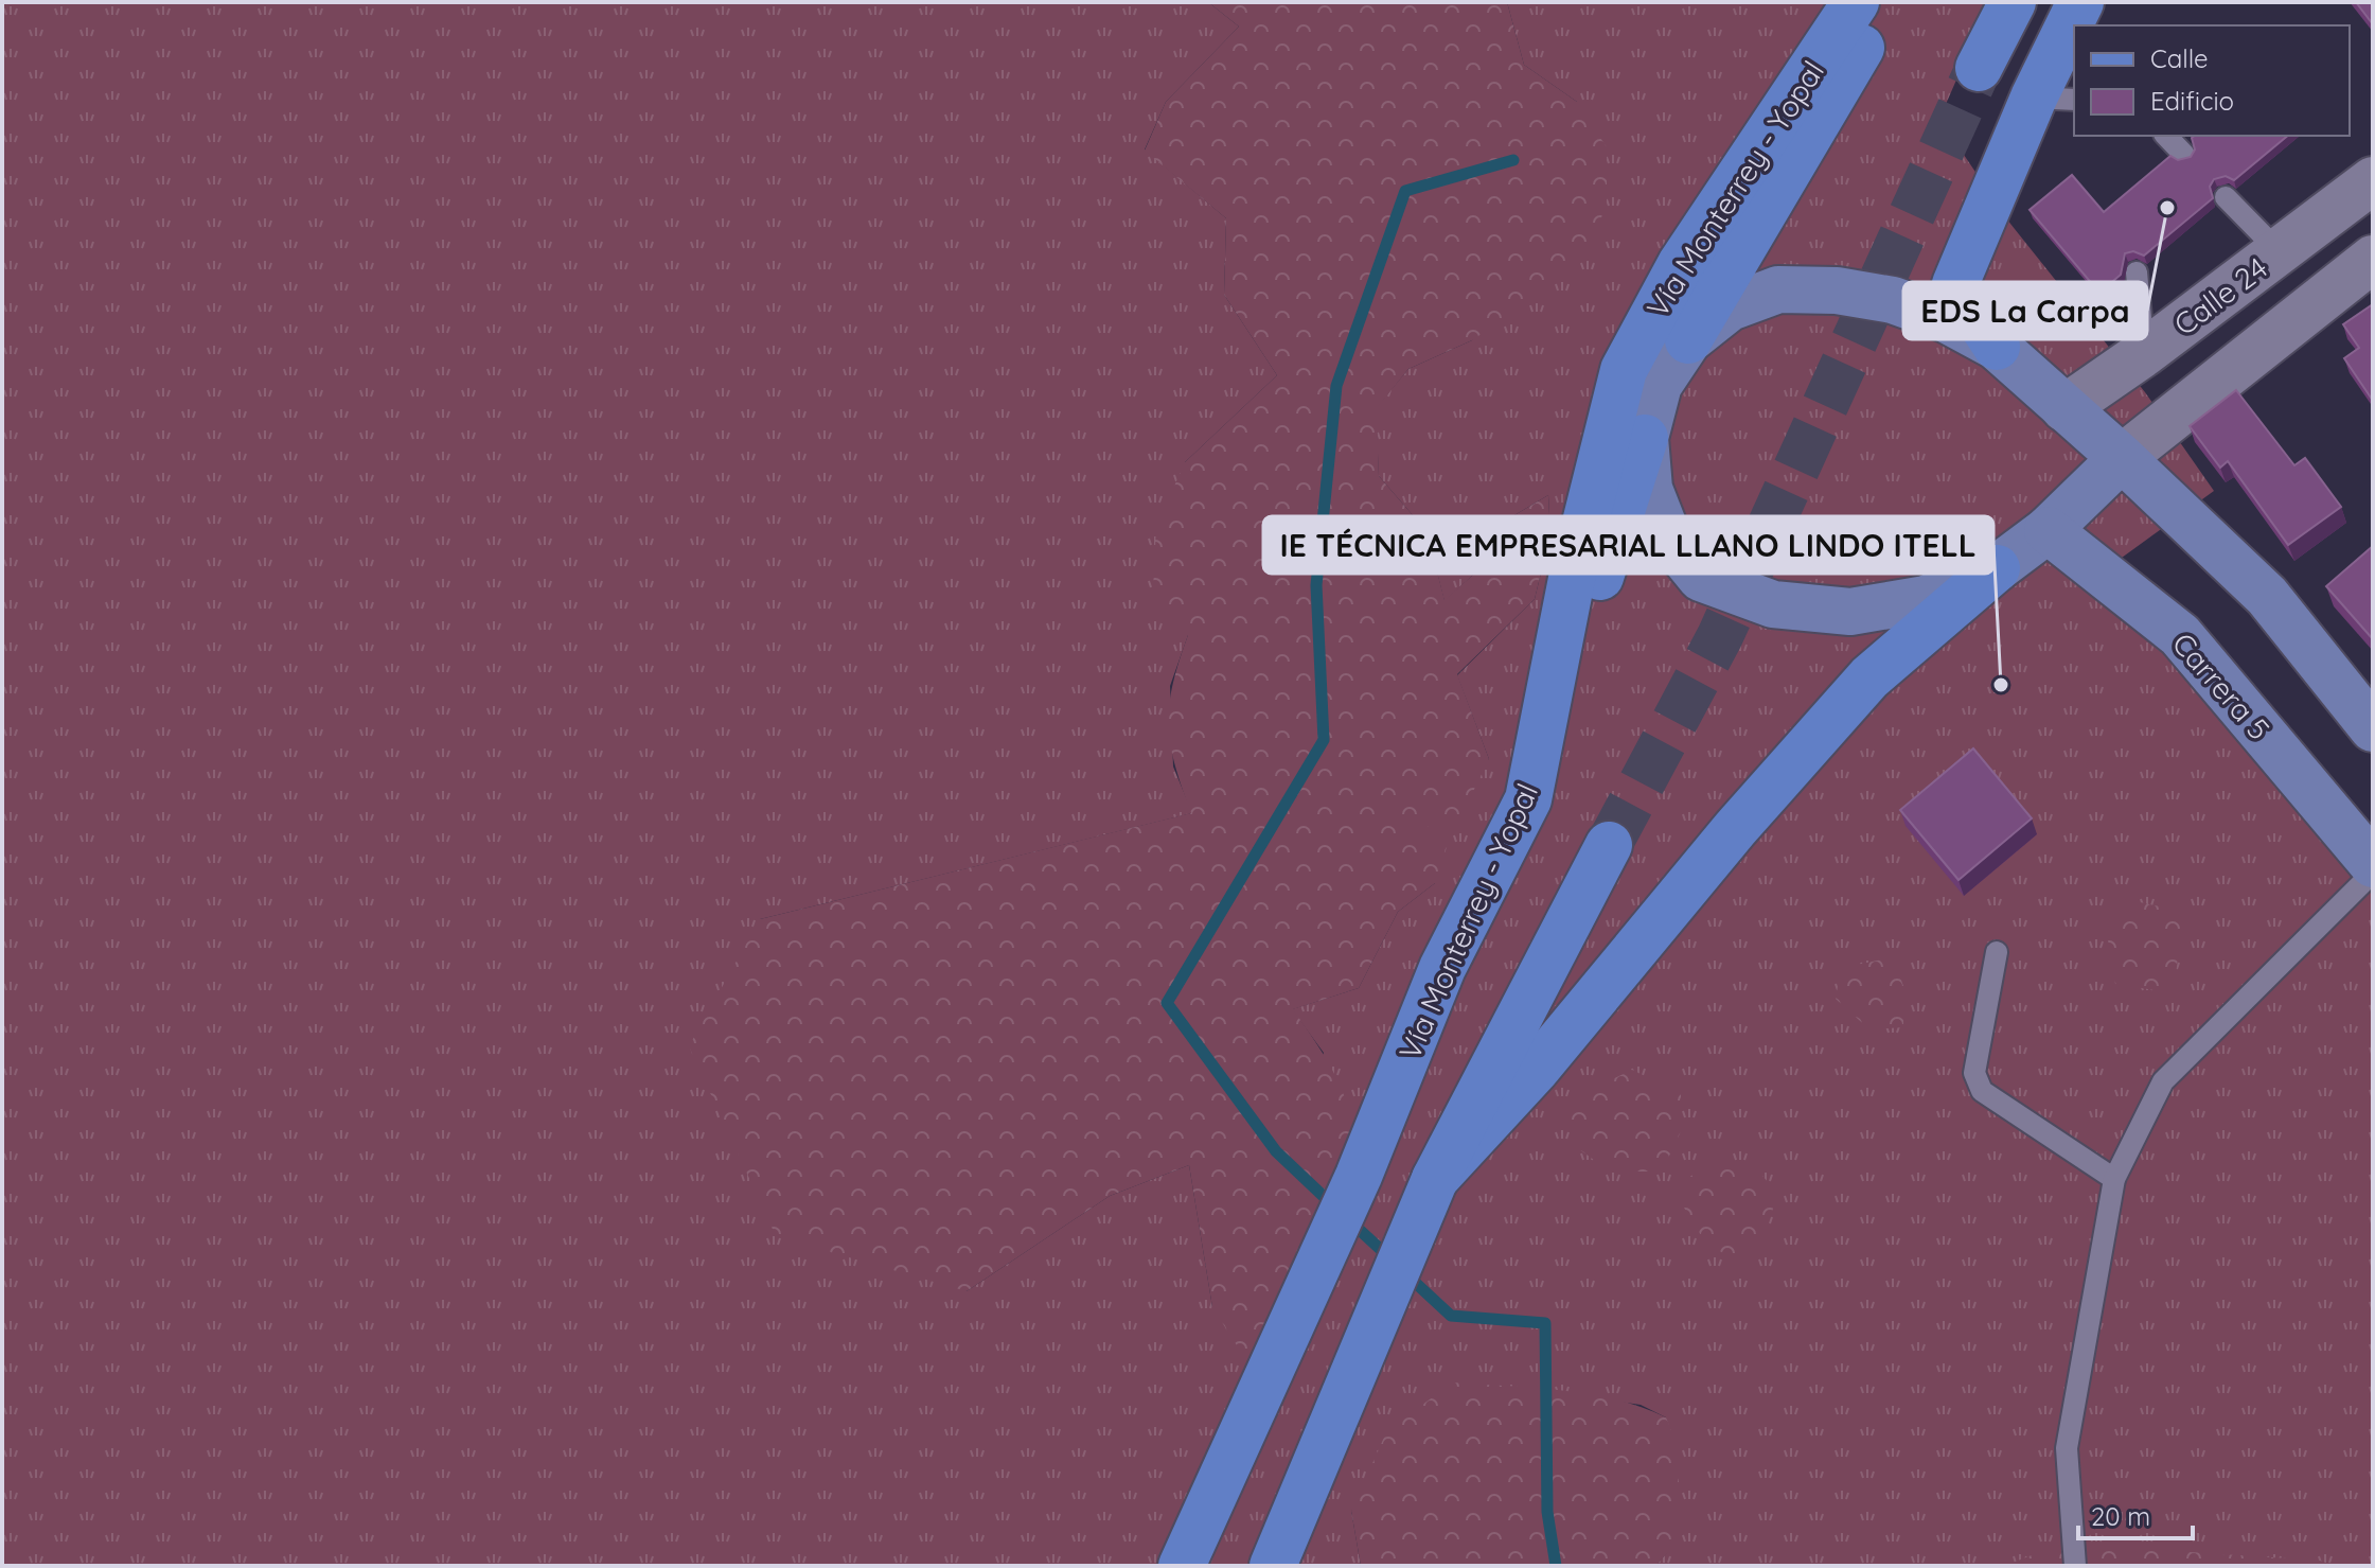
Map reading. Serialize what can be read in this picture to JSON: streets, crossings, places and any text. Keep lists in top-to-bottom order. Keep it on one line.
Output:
{"streets":{"main road":["Vía Monterrey - Yopal","Carrera 5"],"street":["Calle 24"]},"places":["EDS La Carpa","IE TÉCNICA EMPRESARIAL LLANO LINDO ITELL"],"legend":["Calle","Edificio"],"scale_bar":"20 m"}
